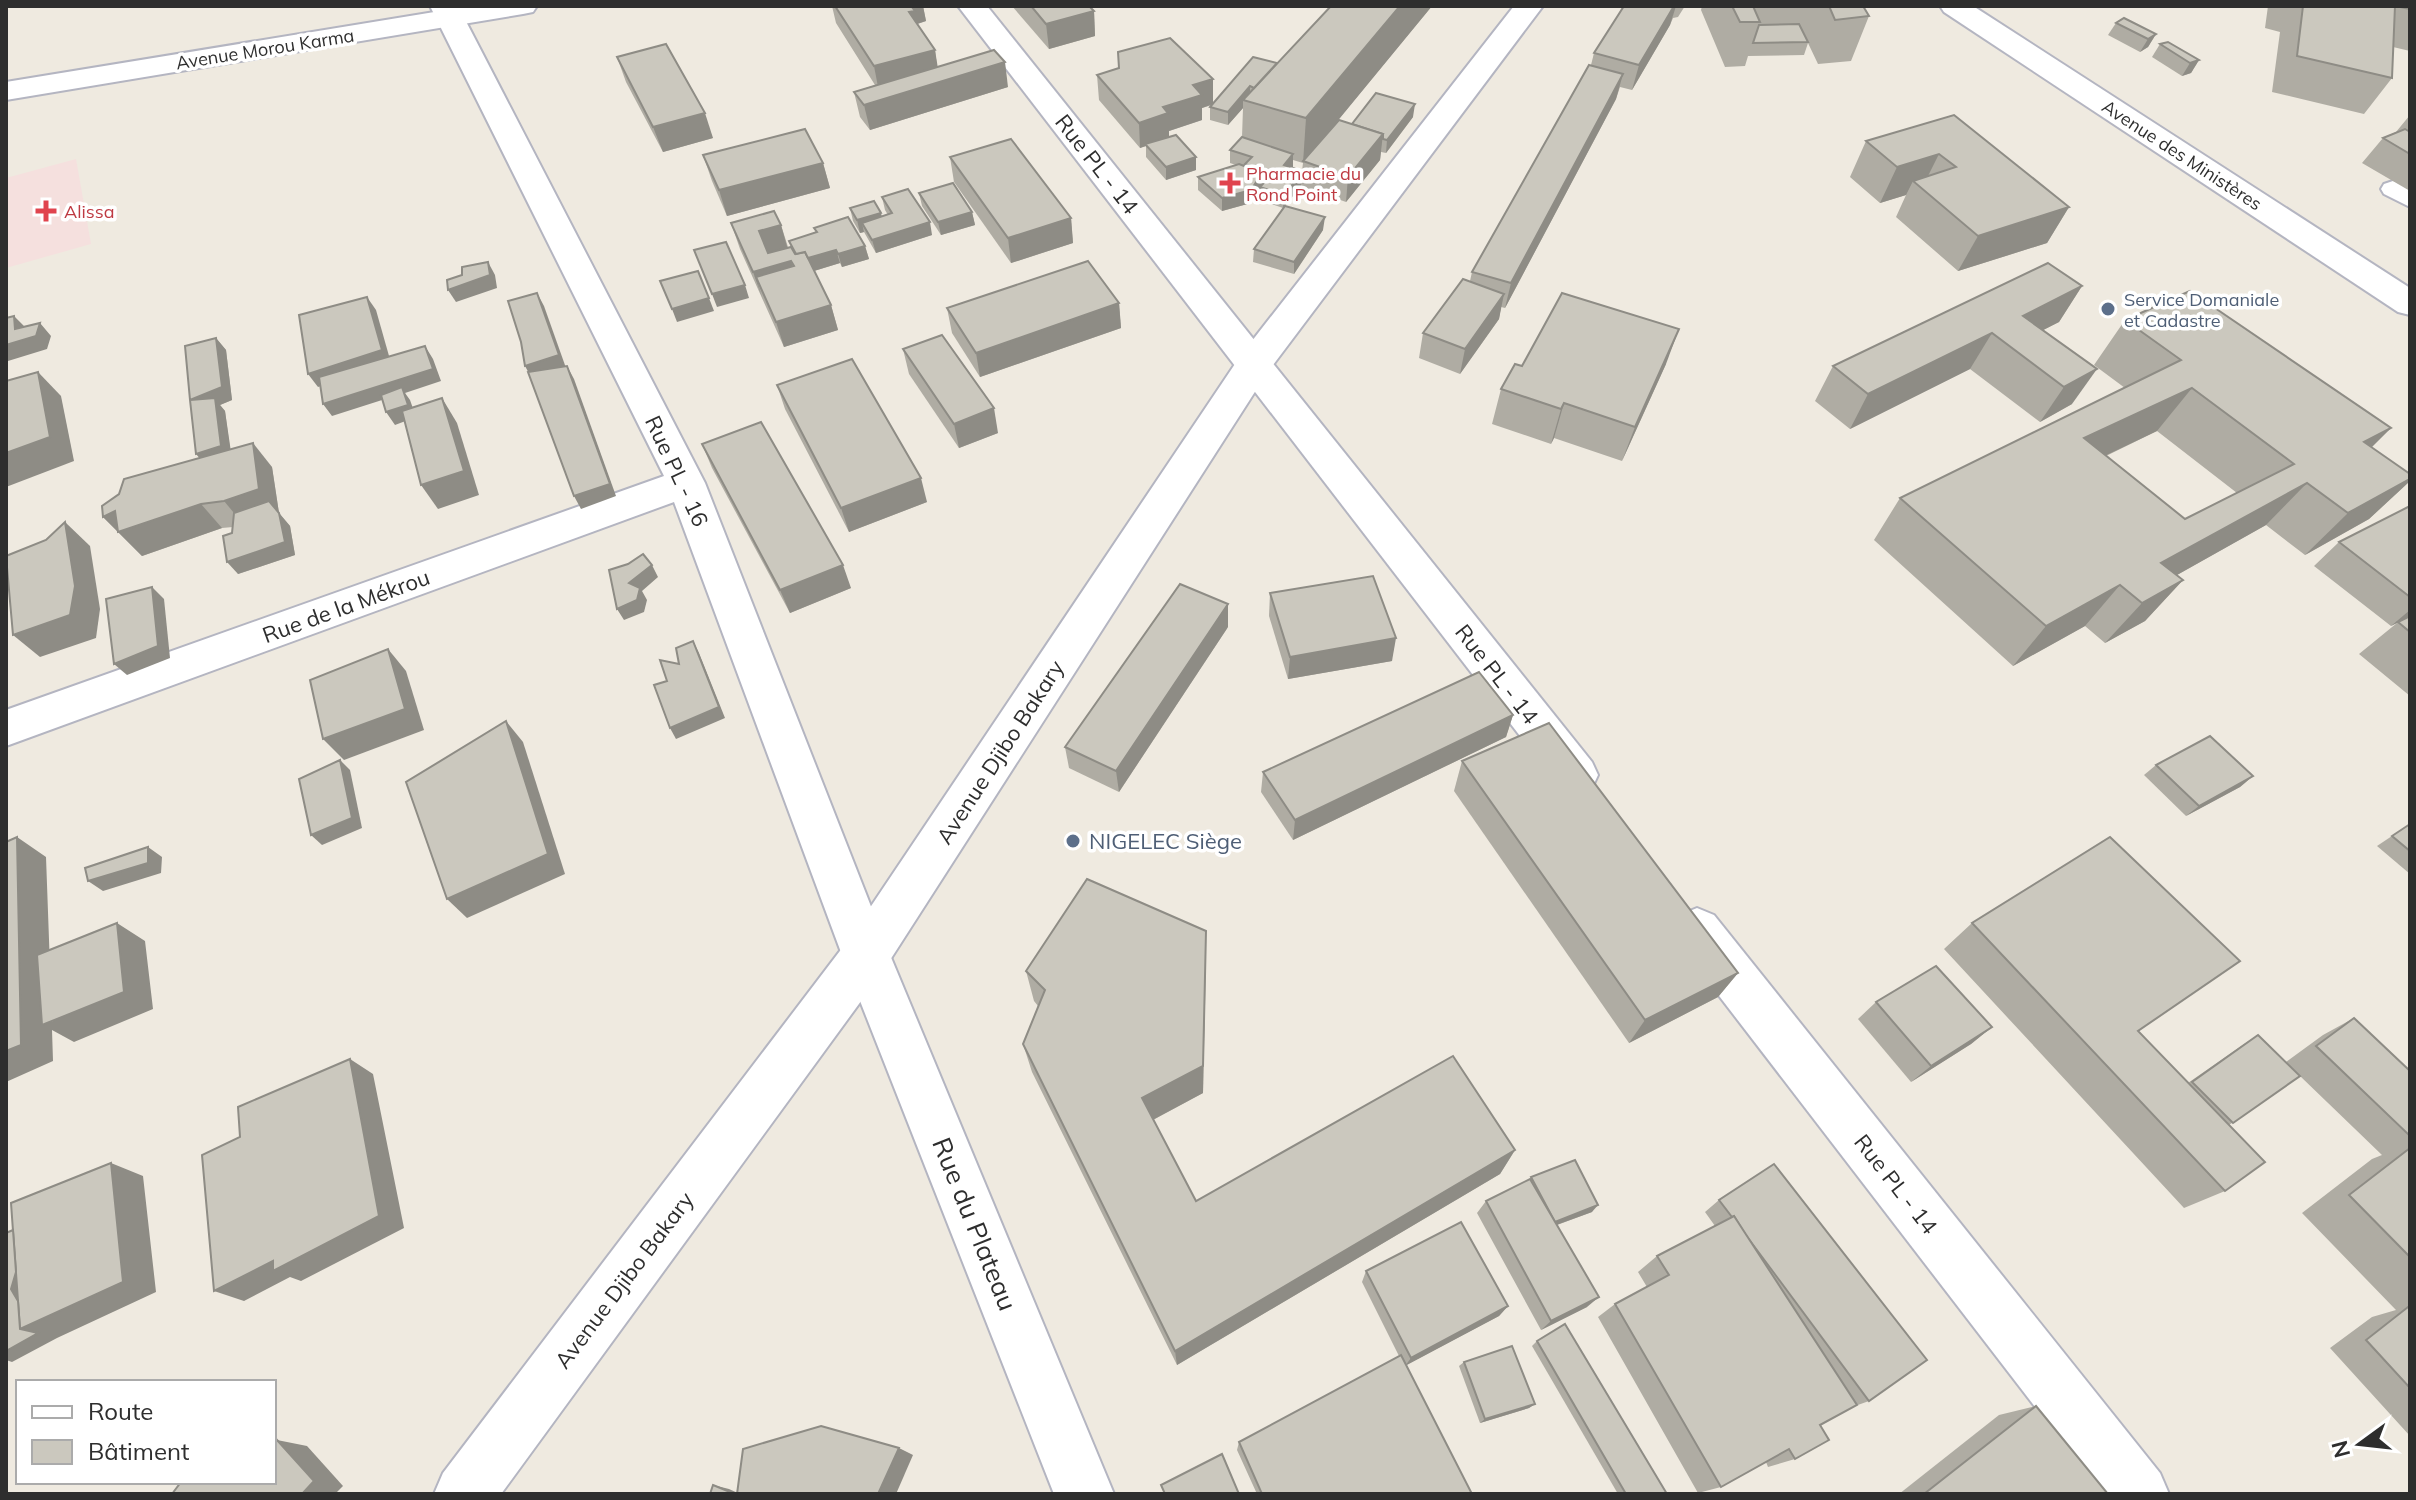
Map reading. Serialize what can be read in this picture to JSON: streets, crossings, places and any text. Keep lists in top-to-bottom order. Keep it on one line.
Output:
{"streets":{"street":["Avenue Morou Karma","Avenue des Ministères","Rue PL - 14","Rue PL - 16","Rue de la Mékrou","Avenue Djibo Bakary","Rue du Plateau"]},"crossings":[["Avenue Morou Karma","Rue PL - 16"],["Rue PL - 14","Avenue Djibo Bakary"],["Rue PL - 16","Rue de la Mékrou"],["Rue PL - 16","Avenue Djibo Bakary"],["Rue PL - 16","Rue du Plateau"],["Avenue Djibo Bakary","Rue du Plateau"]],"places":{"health":["Pharmacie du Rond Point","Alissa"],"other":["Service Domaniale et Cadastre","NIGELEC Siège"]},"legend":["Route","Bâtiment"],"north":"left"}
